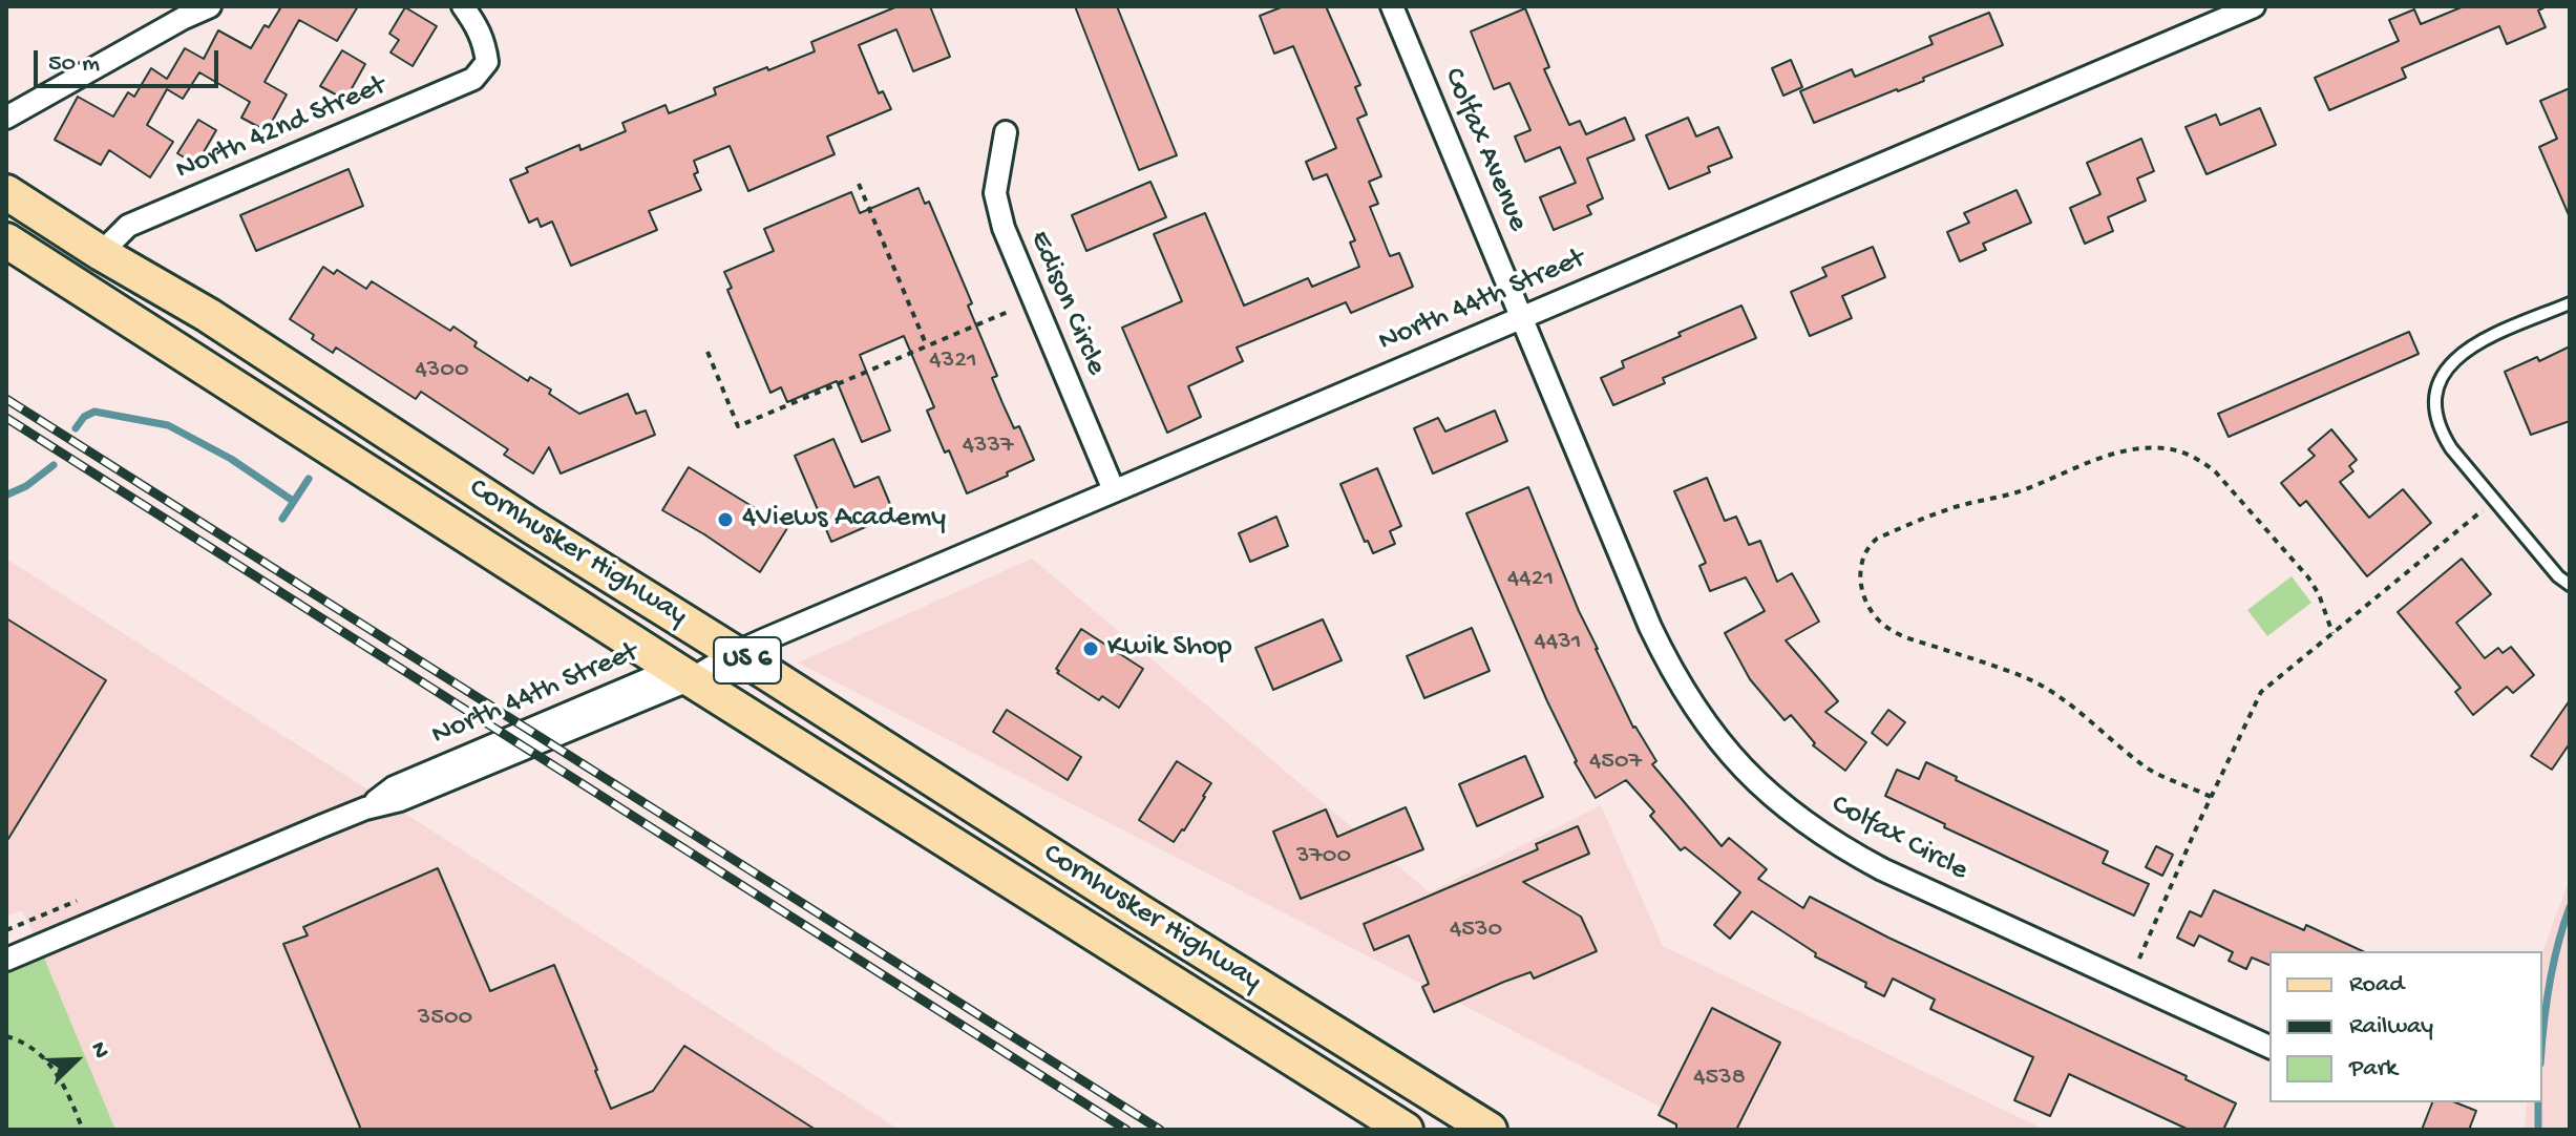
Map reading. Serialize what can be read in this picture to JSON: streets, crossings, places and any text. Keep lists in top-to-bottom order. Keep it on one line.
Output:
{"streets":{"main road":["Cornhusker Highway","US 6"],"street":["North 42nd Street","Colfax Avenue","North 44th Street","Edison Circle","Colfax Circle"]},"crossings":[["North 42nd Street","Cornhusker Highway"],["Colfax Avenue","North 44th Street"],["Colfax Avenue","Colfax Circle"],["North 44th Street","Edison Circle"],["North 44th Street","Cornhusker Highway"],["North 44th Street","Colfax Circle"]],"places":["4Views Academy","Kwik Shop"],"house_numbers":["4321","4300","4337","4421","4431","4507","3700","4530","3500","4538"],"legend":["Road","Railway","Park"],"scale_bar":"50 m","north":"top right"}
